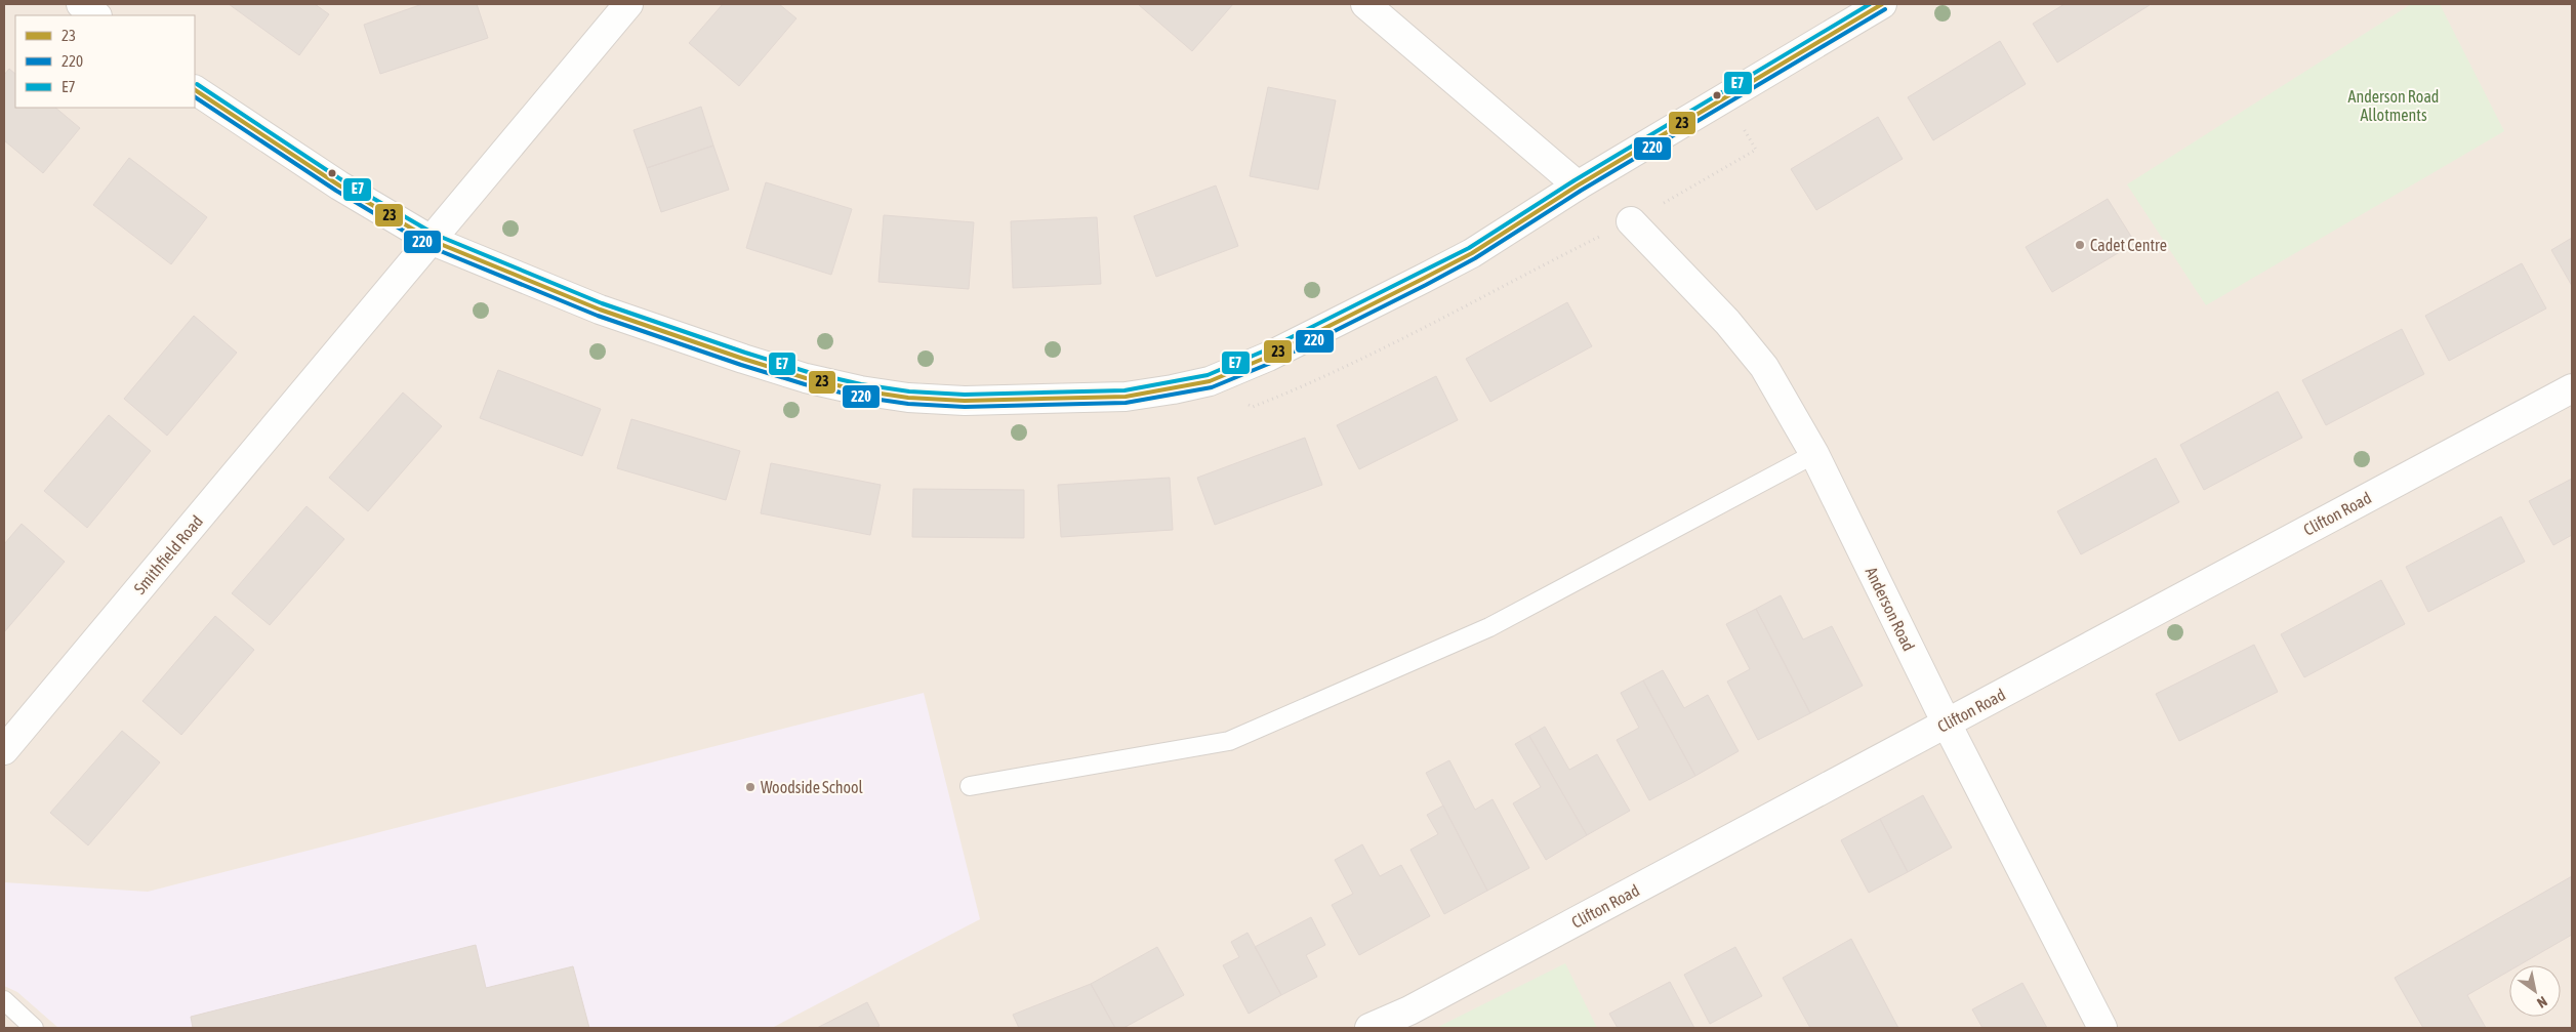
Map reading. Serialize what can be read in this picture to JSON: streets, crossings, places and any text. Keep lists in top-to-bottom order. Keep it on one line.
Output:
{"streets":{"street":["Clifton Road","Smithfield Road","Anderson Road"]},"crossings":[["Clifton Road","Anderson Road"]],"parks":["Anderson Road Allotments"],"places":["Cadet Centre","Woodside School"],"lines":["transit line 23","transit line E7","transit line 220"],"legend":["23","220","E7"],"north":"bottom right"}
